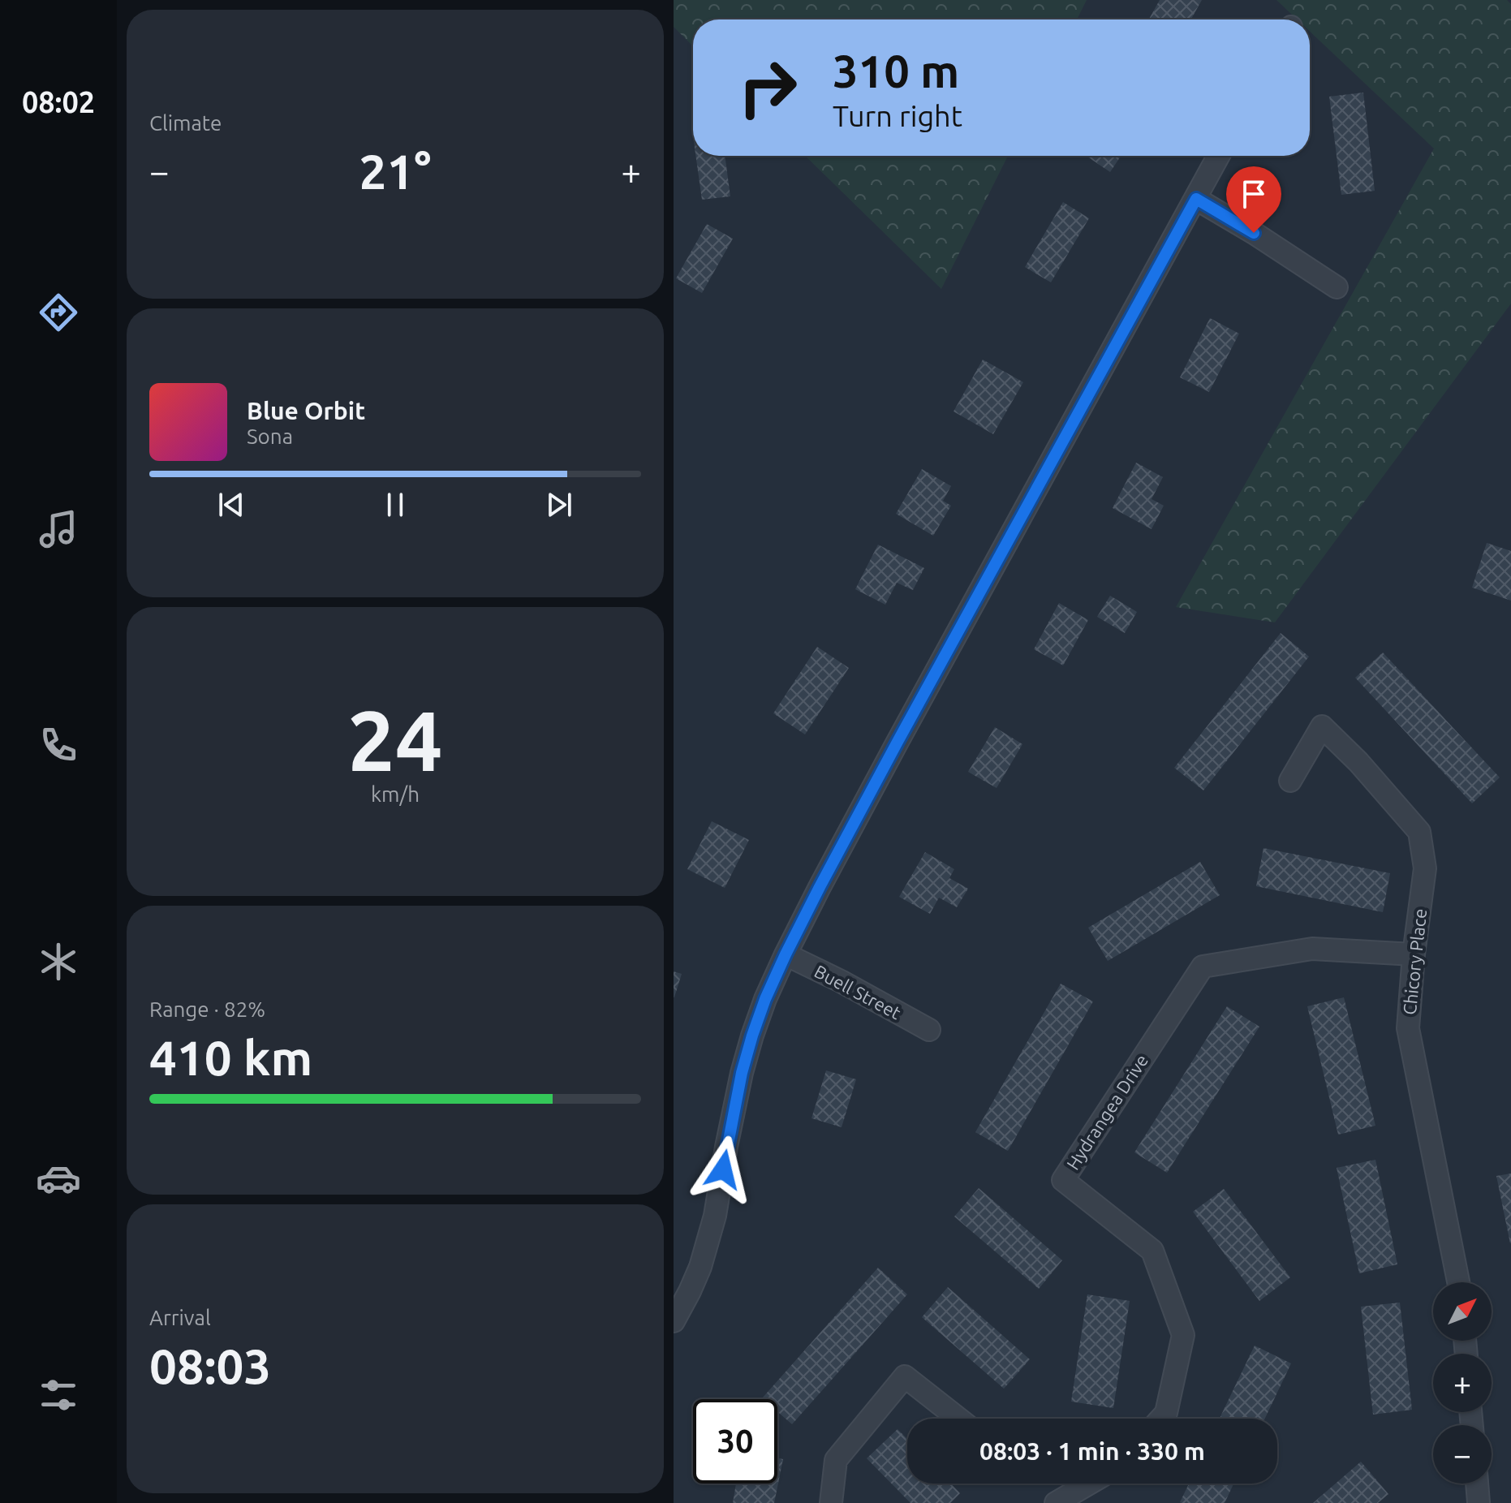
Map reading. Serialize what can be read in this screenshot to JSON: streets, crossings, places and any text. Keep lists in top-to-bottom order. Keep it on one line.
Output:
{"streets":{"street":["Chicory Place","Buell Street","Hydrangea Drive"]},"crossings":[["Chicory Place","Hydrangea Drive"]],"north":"top right","page":{"tabs":"08:02","tile":["Climate",["24","km/h"],["Range · 82%","410 km"],["Arrival","08:03"]],"turn":["310 m","Turn right"],"heat":["−","21°","+"],"song":["Blue Orbit","Sona"],"map_buttons":["+","−"],"limit":"30","trip":"08:03 · 1 min · 330 m"}}
